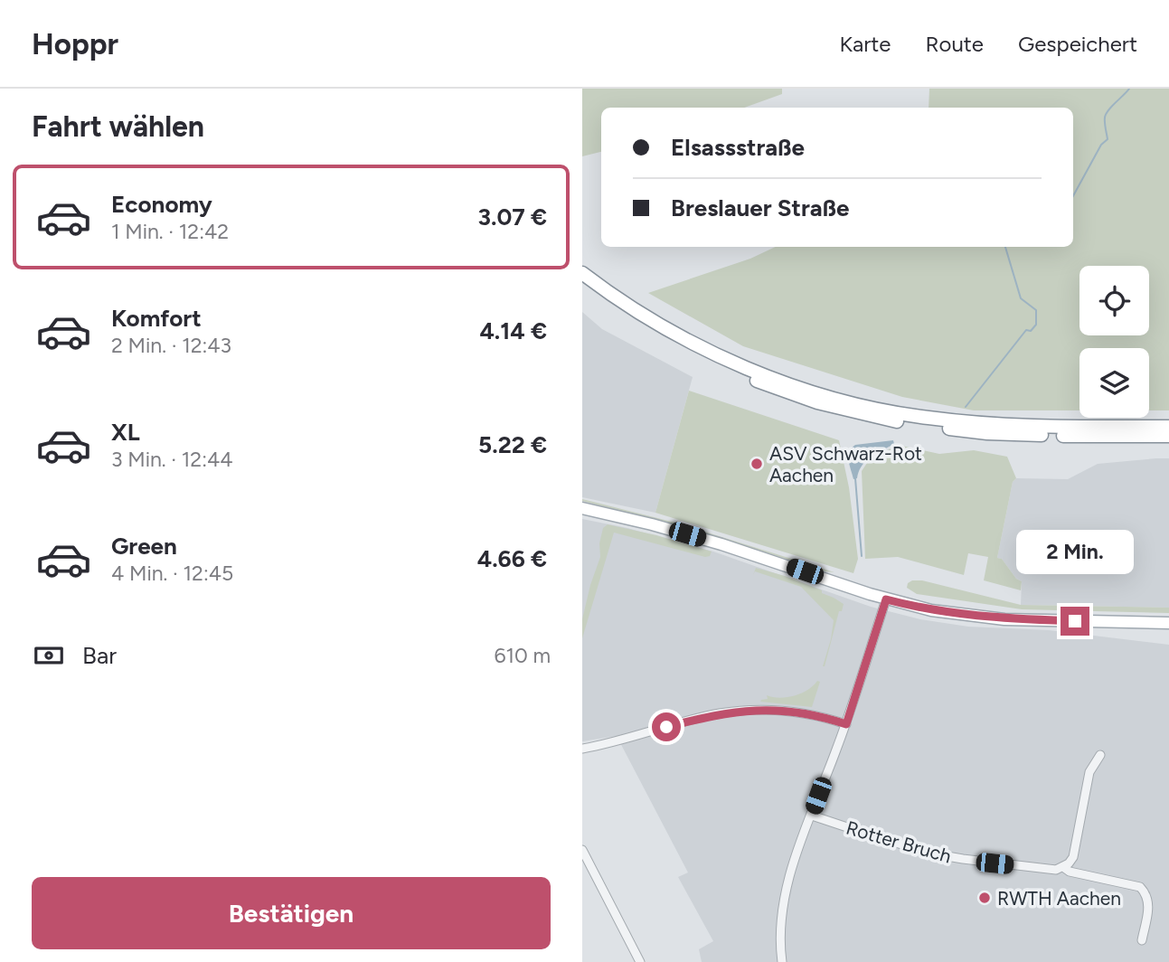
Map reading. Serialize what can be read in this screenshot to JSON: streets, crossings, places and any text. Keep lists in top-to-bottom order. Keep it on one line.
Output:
{"streets":{"street":["Rotter Bruch"]},"places":["ASV Schwarz-Rot Aachen","RWTH Aachen"],"page":{"header":"Hoppr","nav":["Karte","Route","Gespeichert"],"heading":"Fahrt wählen","banner":["Elsassstraße","Breslauer Straße"],"list":[{"name":"Economy","note":"1 Min. · 12:42","value":"3.07 €"},{"name":"Komfort","note":"2 Min. · 12:43","value":"4.14 €"},{"name":"XL","note":"3 Min. · 12:44","value":"5.22 €"},{"name":"Green","note":"4 Min. · 12:45","value":"4.66 €"}],"bubble":"2 Min.","pay":["Bar","610 m"],"buttons":"Bestätigen"}}
